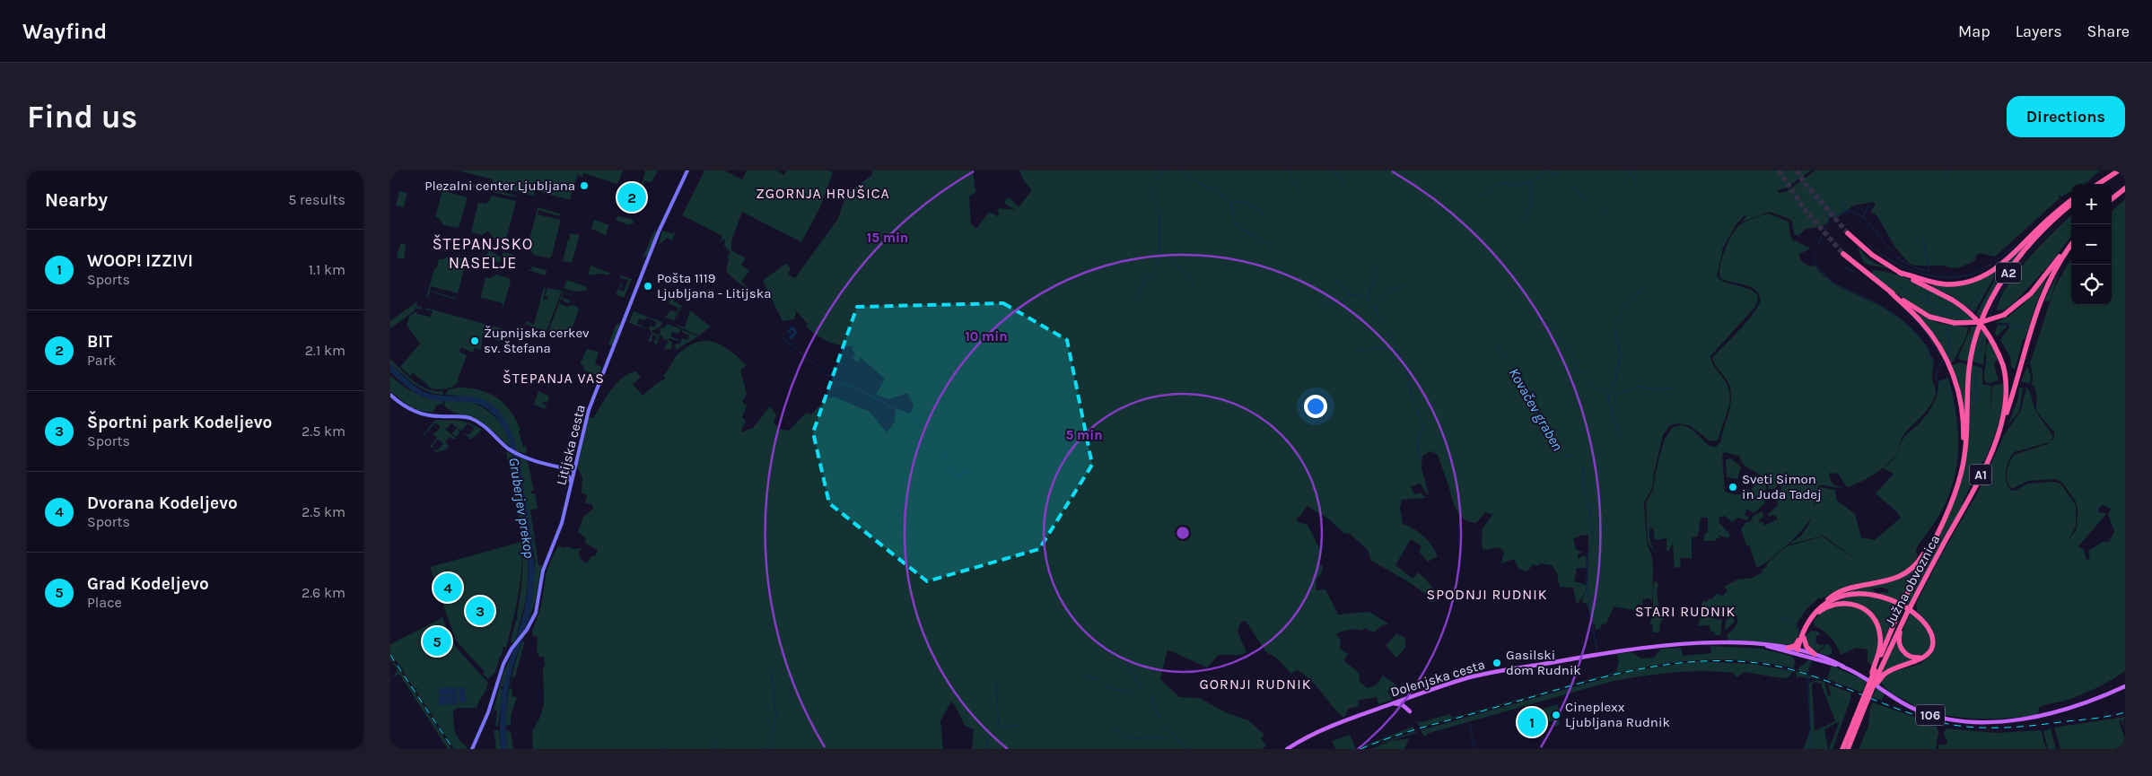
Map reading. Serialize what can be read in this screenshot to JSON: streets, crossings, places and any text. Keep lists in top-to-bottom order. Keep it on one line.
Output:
{"streets":{"highway":["A2","A1","Južna obvoznica"],"main road":["Litijska cesta","Dolenjska cesta","106"]},"crossings":[["A2","A1"],["A2","Južna obvoznica"],["A1","Južna obvoznica"]],"districts":["ZGORNJA HRUŠICA","ŠTEPANJSKO NASELJE","ŠTEPANJA VAS","SPODNJI RUDNIK","STARI RUDNIK","GORNJI RUDNIK"],"water":["Kovačev graben","Gruberjev prekop"],"places":["Plezalni center Ljubljana","Pošta 1119 Ljubljana - Litijska","Župnijska cerkev sv. Štefana","Sveti Simon in Juda Tadej","Gasilski dom Rudnik","Cineplexx Ljubljana Rudnik"],"page":{"header":"Wayfind","nav":["Map","Layers","Share"],"buttons":"Directions","title":"Find us","heading":["Nearby","5 results"],"pins":["2","4","3","5","1"],"map_buttons":["+","−"],"list":[{"mark":"1","name":"WOOP! IZZIVI","note":"Sports","value":"1.1 km"},{"mark":"2","name":"BIT","note":"Park","value":"2.1 km"},{"mark":"3","name":"Športni park Kodeljevo","note":"Sports","value":"2.5 km"},{"mark":"4","name":"Dvorana Kodeljevo","note":"Sports","value":"2.5 km"},{"mark":"5","name":"Grad Kodeljevo","note":"Place","value":"2.6 km"}]},"rings":["15 min","10 min","5 min"]}
